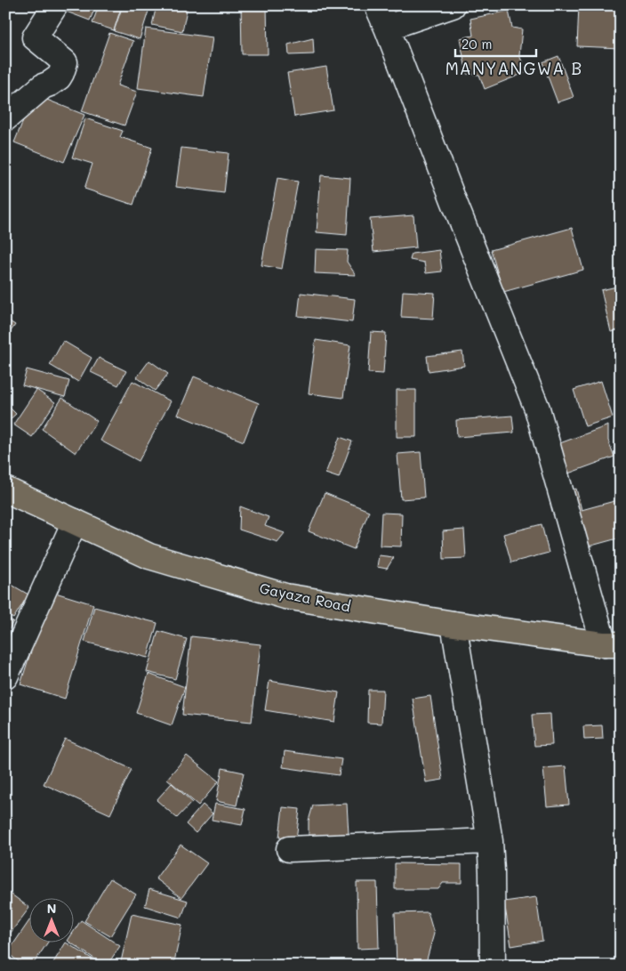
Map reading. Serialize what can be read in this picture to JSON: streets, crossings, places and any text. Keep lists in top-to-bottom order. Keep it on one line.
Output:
{"streets":{"main road":["Gayaza Road"]},"districts":["MANYANGWA B"],"scale_bar":"20 m","north":"top"}
